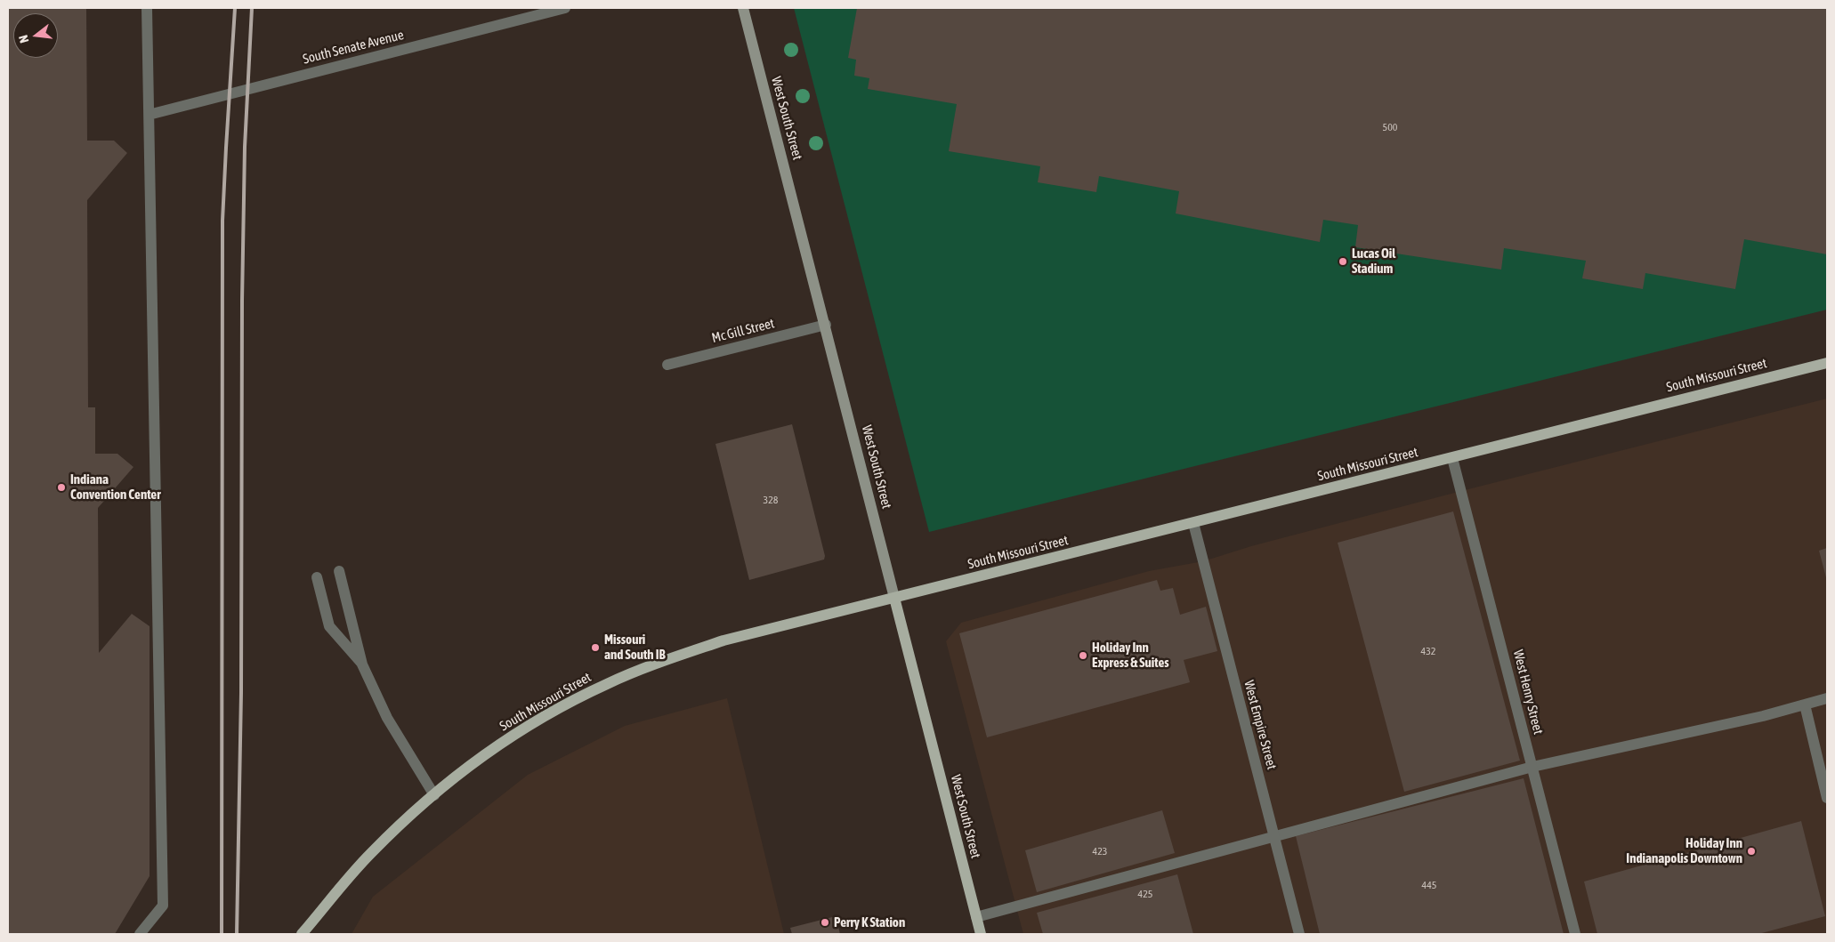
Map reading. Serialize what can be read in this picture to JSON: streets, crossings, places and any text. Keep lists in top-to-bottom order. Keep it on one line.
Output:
{"streets":{"main road":["West South Street","South Missouri Street"],"street":["South Senate Avenue","Mc Gill Street","West Henry Street","West Empire Street"]},"crossings":[["West South Street","Mc Gill Street"],["West South Street","South Missouri Street"],["South Missouri Street","West Henry Street"],["South Missouri Street","West Empire Street"]],"places":["Lucas Oil Stadium","Indiana Convention Center","Missouri and South IB","Holiday Inn Express & Suites","Holiday Inn Indianapolis Downtown","Perry K Station"],"house_numbers":["500","328","432","423","445","425"],"north":"left"}
